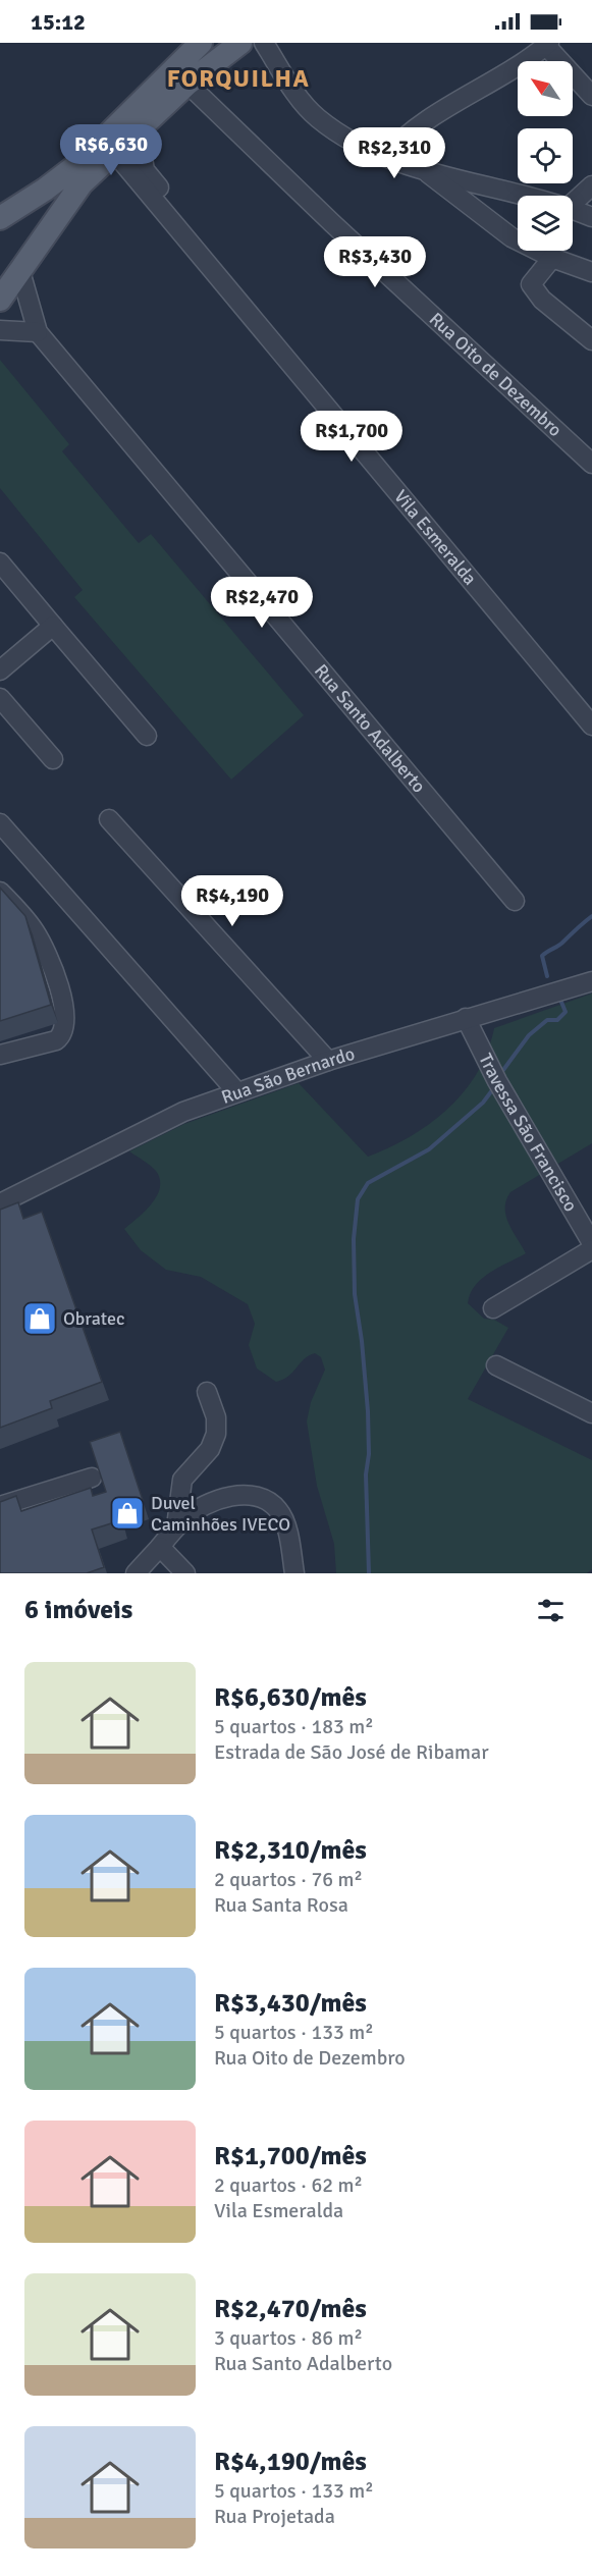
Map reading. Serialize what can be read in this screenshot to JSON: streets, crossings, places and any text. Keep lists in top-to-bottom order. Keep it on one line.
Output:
{"streets":{"street":["Rua Oito de Dezembro","Vila Esmeralda","Rua Santo Adalberto","Rua São Bernardo","Travessa São Francisco"]},"crossings":[["Rua São Bernardo","Travessa São Francisco"]],"districts":["FORQUILHA"],"places":{"shop":["Obratec","Duvel Caminhões IVECO"]},"north":"top left","page":{"status":"15:12","price":["R$6,630","R$2,310","R$3,430","R$1,700","R$2,470","R$4,190"],"heading":"6 imóveis","list":[{"name":"R$6,630/mês","note":"5 quartos · 183 m² · Estrada de São José de Ribamar"},{"name":"R$2,310/mês","note":"2 quartos · 76 m² · Rua Santa Rosa"},{"name":"R$3,430/mês","note":"5 quartos · 133 m² · Rua Oito de Dezembro"},{"name":"R$1,700/mês","note":"2 quartos · 62 m² · Vila Esmeralda"},{"name":"R$2,470/mês","note":"3 quartos · 86 m² · Rua Santo Adalberto"},{"name":"R$4,190/mês","note":"5 quartos · 133 m² · Rua Projetada"}]}}
